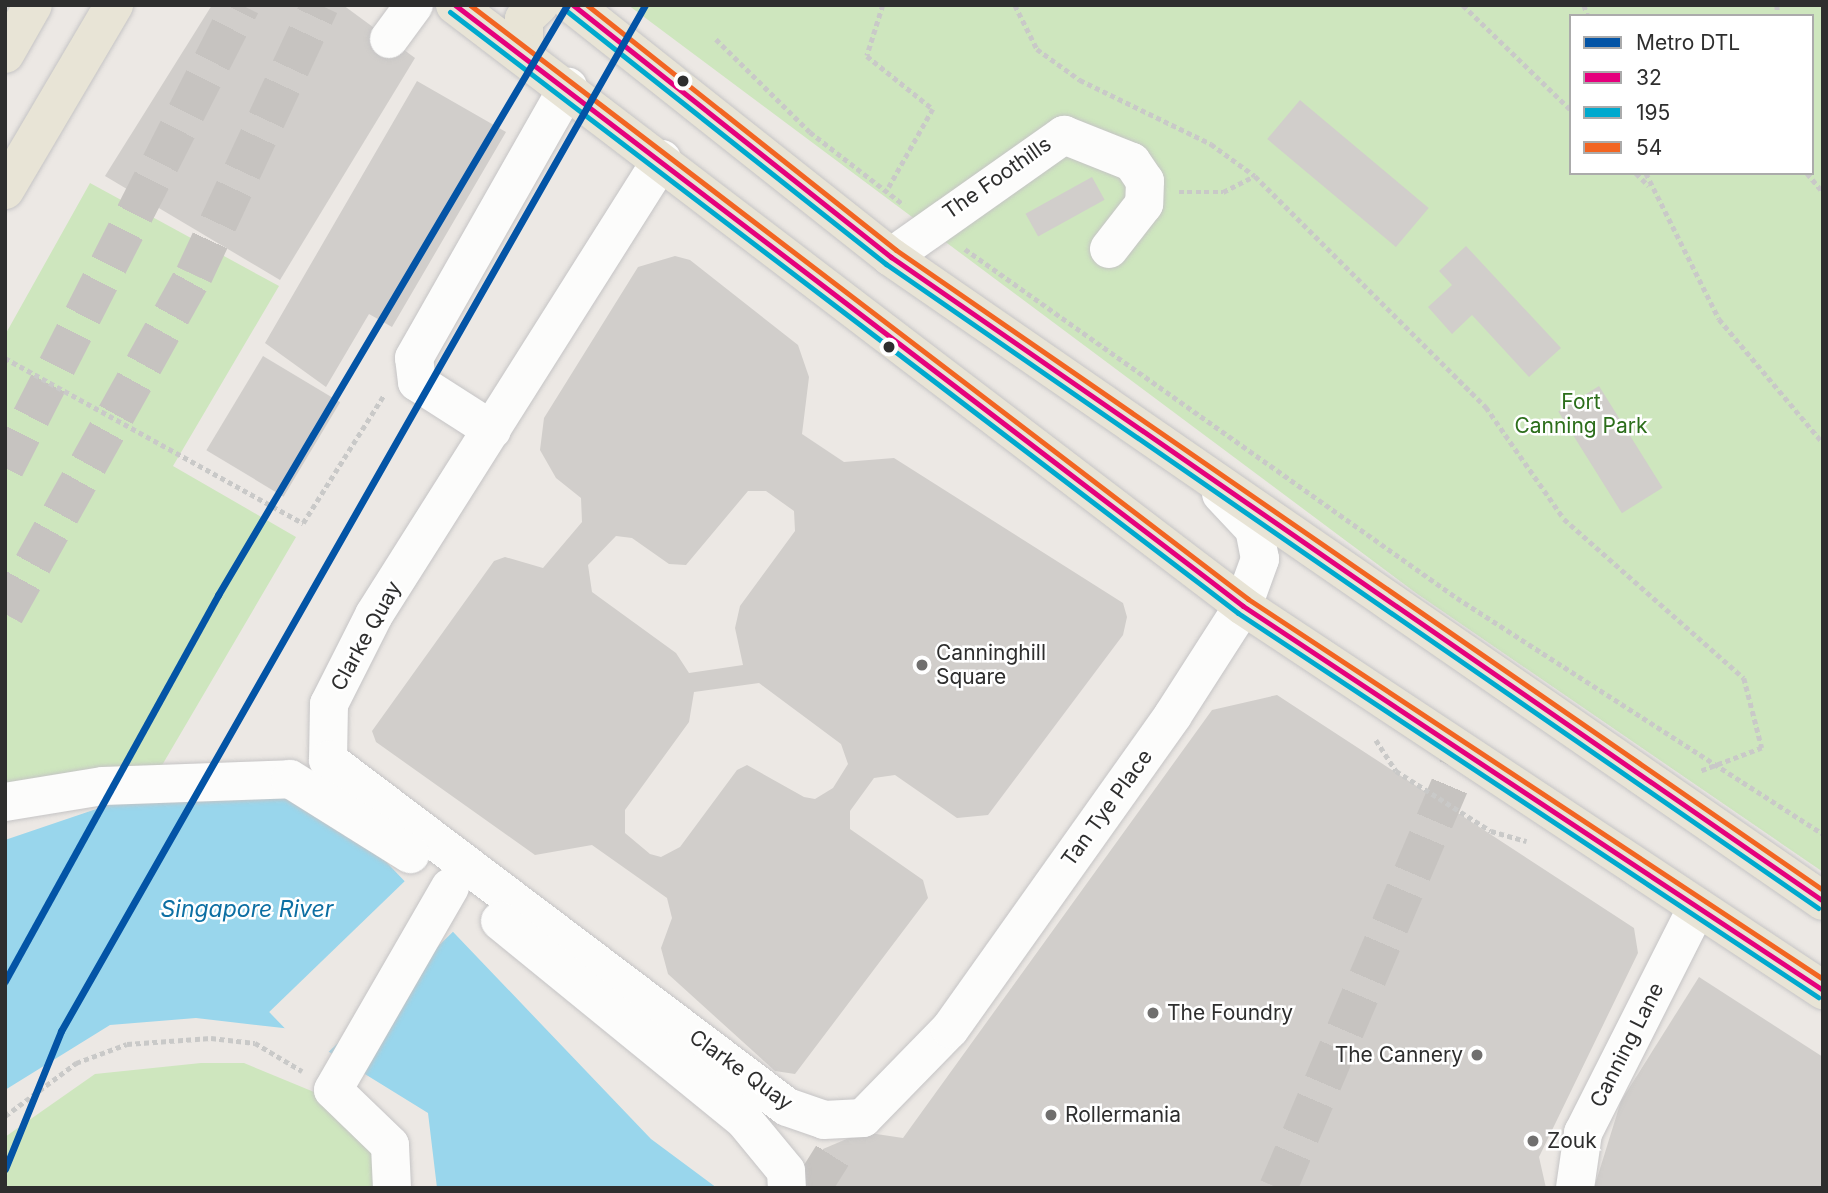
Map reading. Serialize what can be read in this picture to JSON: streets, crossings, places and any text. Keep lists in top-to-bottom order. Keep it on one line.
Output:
{"streets":{"street":["The Foothills","Clarke Quay","Tan Tye Place","Canning Lane"]},"crossings":[["Clarke Quay","Tan Tye Place"]],"water":["Singapore River"],"parks":["Fort Canning Park"],"places":["Canninghill Square","The Foundry","The Cannery","Rollermania","Zouk"],"lines":["metro line DTL","transit line 32","transit line 54","transit line 195"],"legend":["Metro DTL","32","195","54"]}
